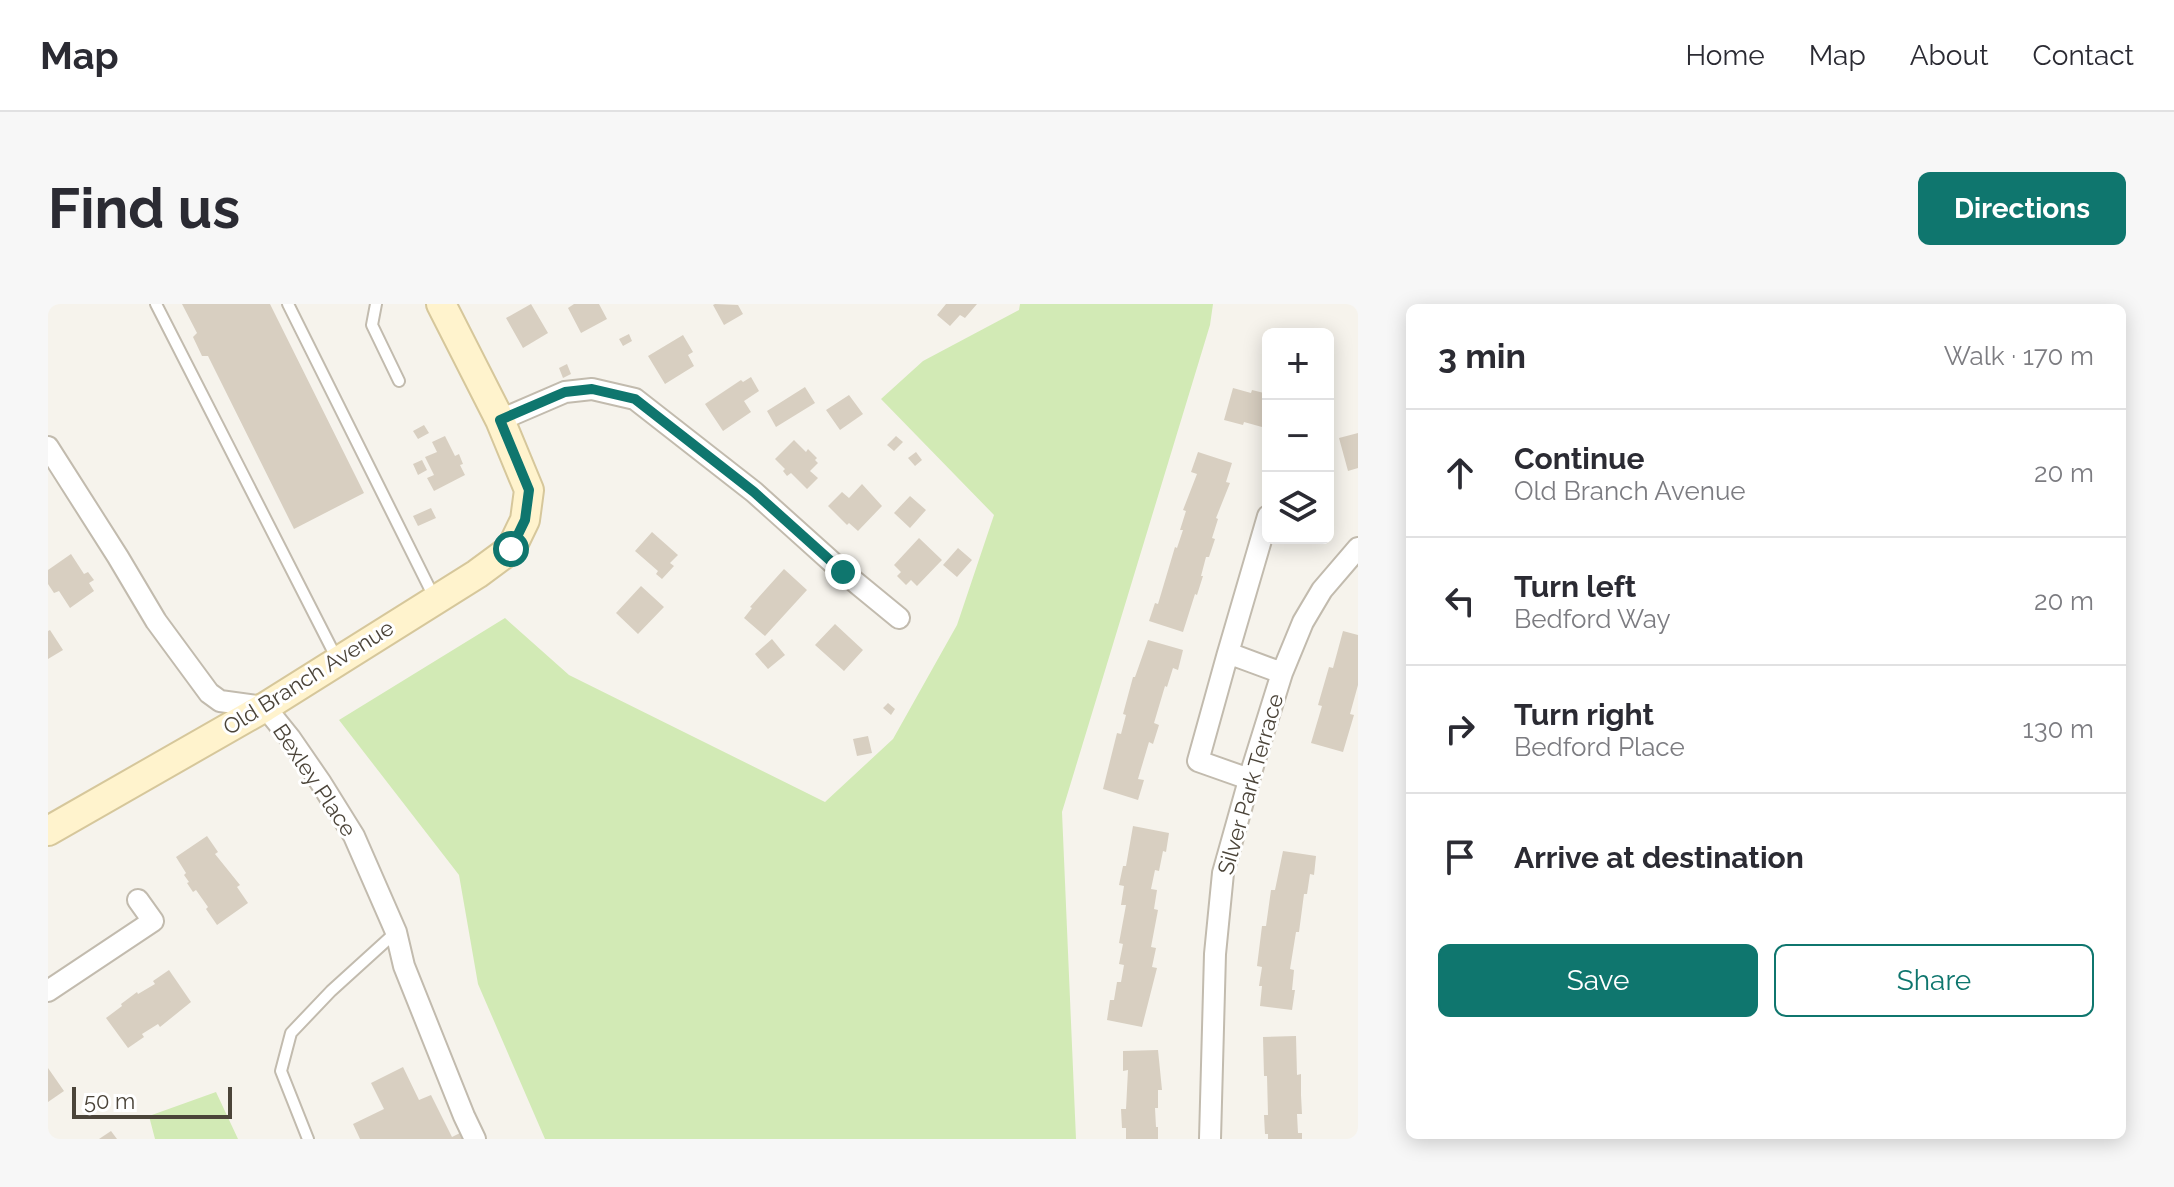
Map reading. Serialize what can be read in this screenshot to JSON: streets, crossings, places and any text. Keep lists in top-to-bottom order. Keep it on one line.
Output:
{"streets":{"street":["Old Branch Avenue","Bexley Place","Silver Park Terrace"]},"crossings":[["Old Branch Avenue","Bexley Place"]],"scale_bar":"50 m","page":{"header":"Map","nav":["Home","Map","About","Contact"],"buttons":["Directions",["Save","Share"]],"title":"Find us","heading":["3 min","Walk · 170 m"],"map_buttons":["+","−"],"list":[["Continue","Old Branch Avenue","20 m"],["Turn left","Bedford Way","20 m"],["Turn right","Bedford Place","130 m"],"Arrive at destination"],"scale":"50 m"}}
